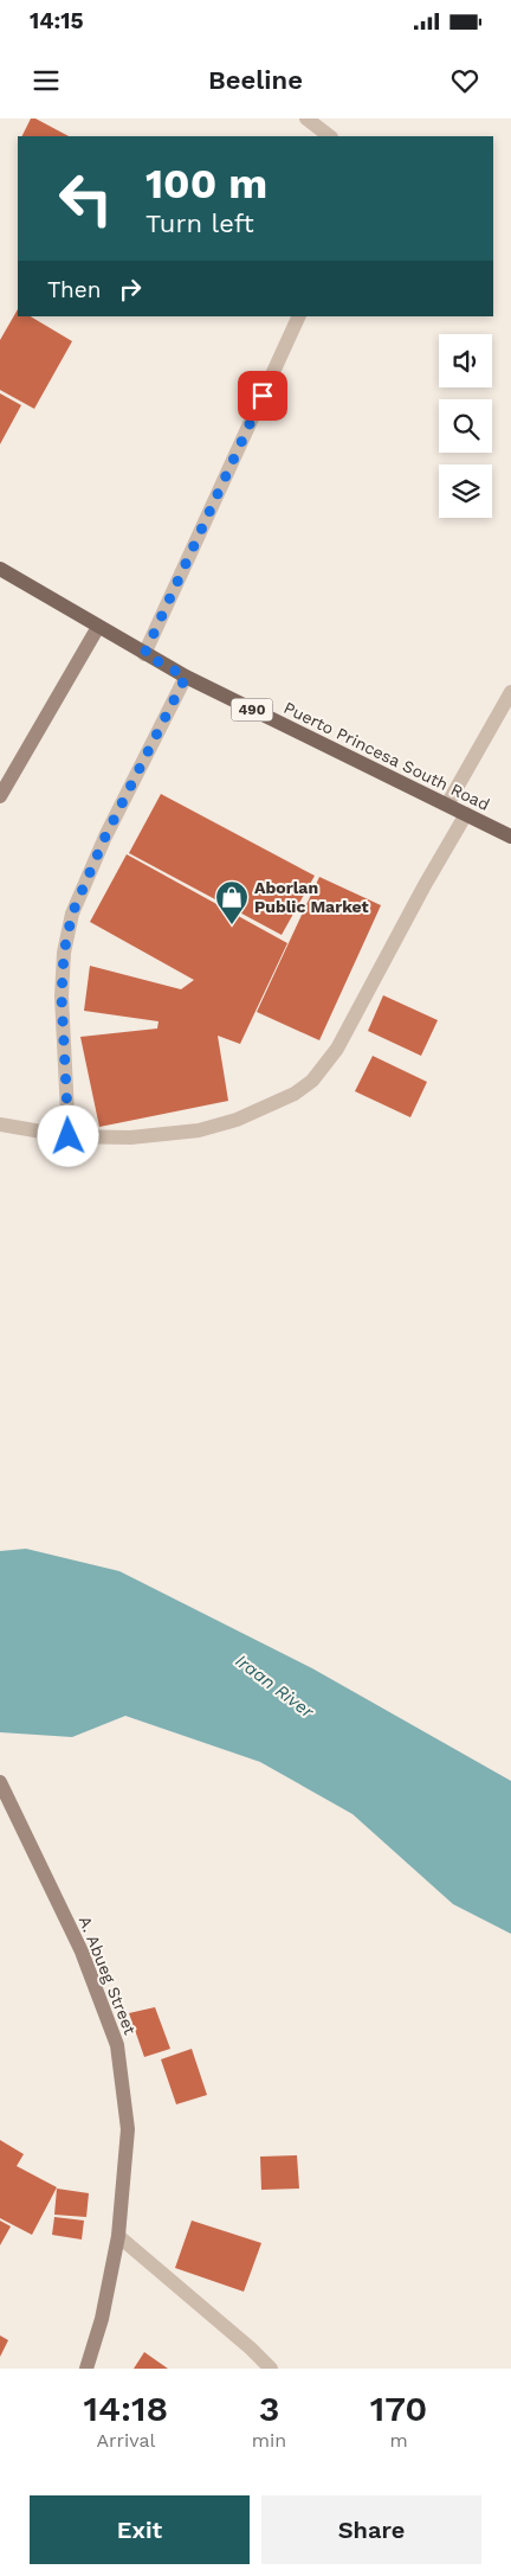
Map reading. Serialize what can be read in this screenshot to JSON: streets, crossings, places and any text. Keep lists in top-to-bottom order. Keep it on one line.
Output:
{"streets":{"main road":["490","Puerto Princesa South Road"],"street":["A. Abueg Street"]},"water":["Iraan River"],"places":{"shop":["Aborlan Public Market"]},"page":{"status":"14:15","header":"Beeline","turn":["100 m","Turn left"],"then":"Then","eta":["14:18","Arrival","3","min","170","m"],"buttons":["Exit","Share"]}}
